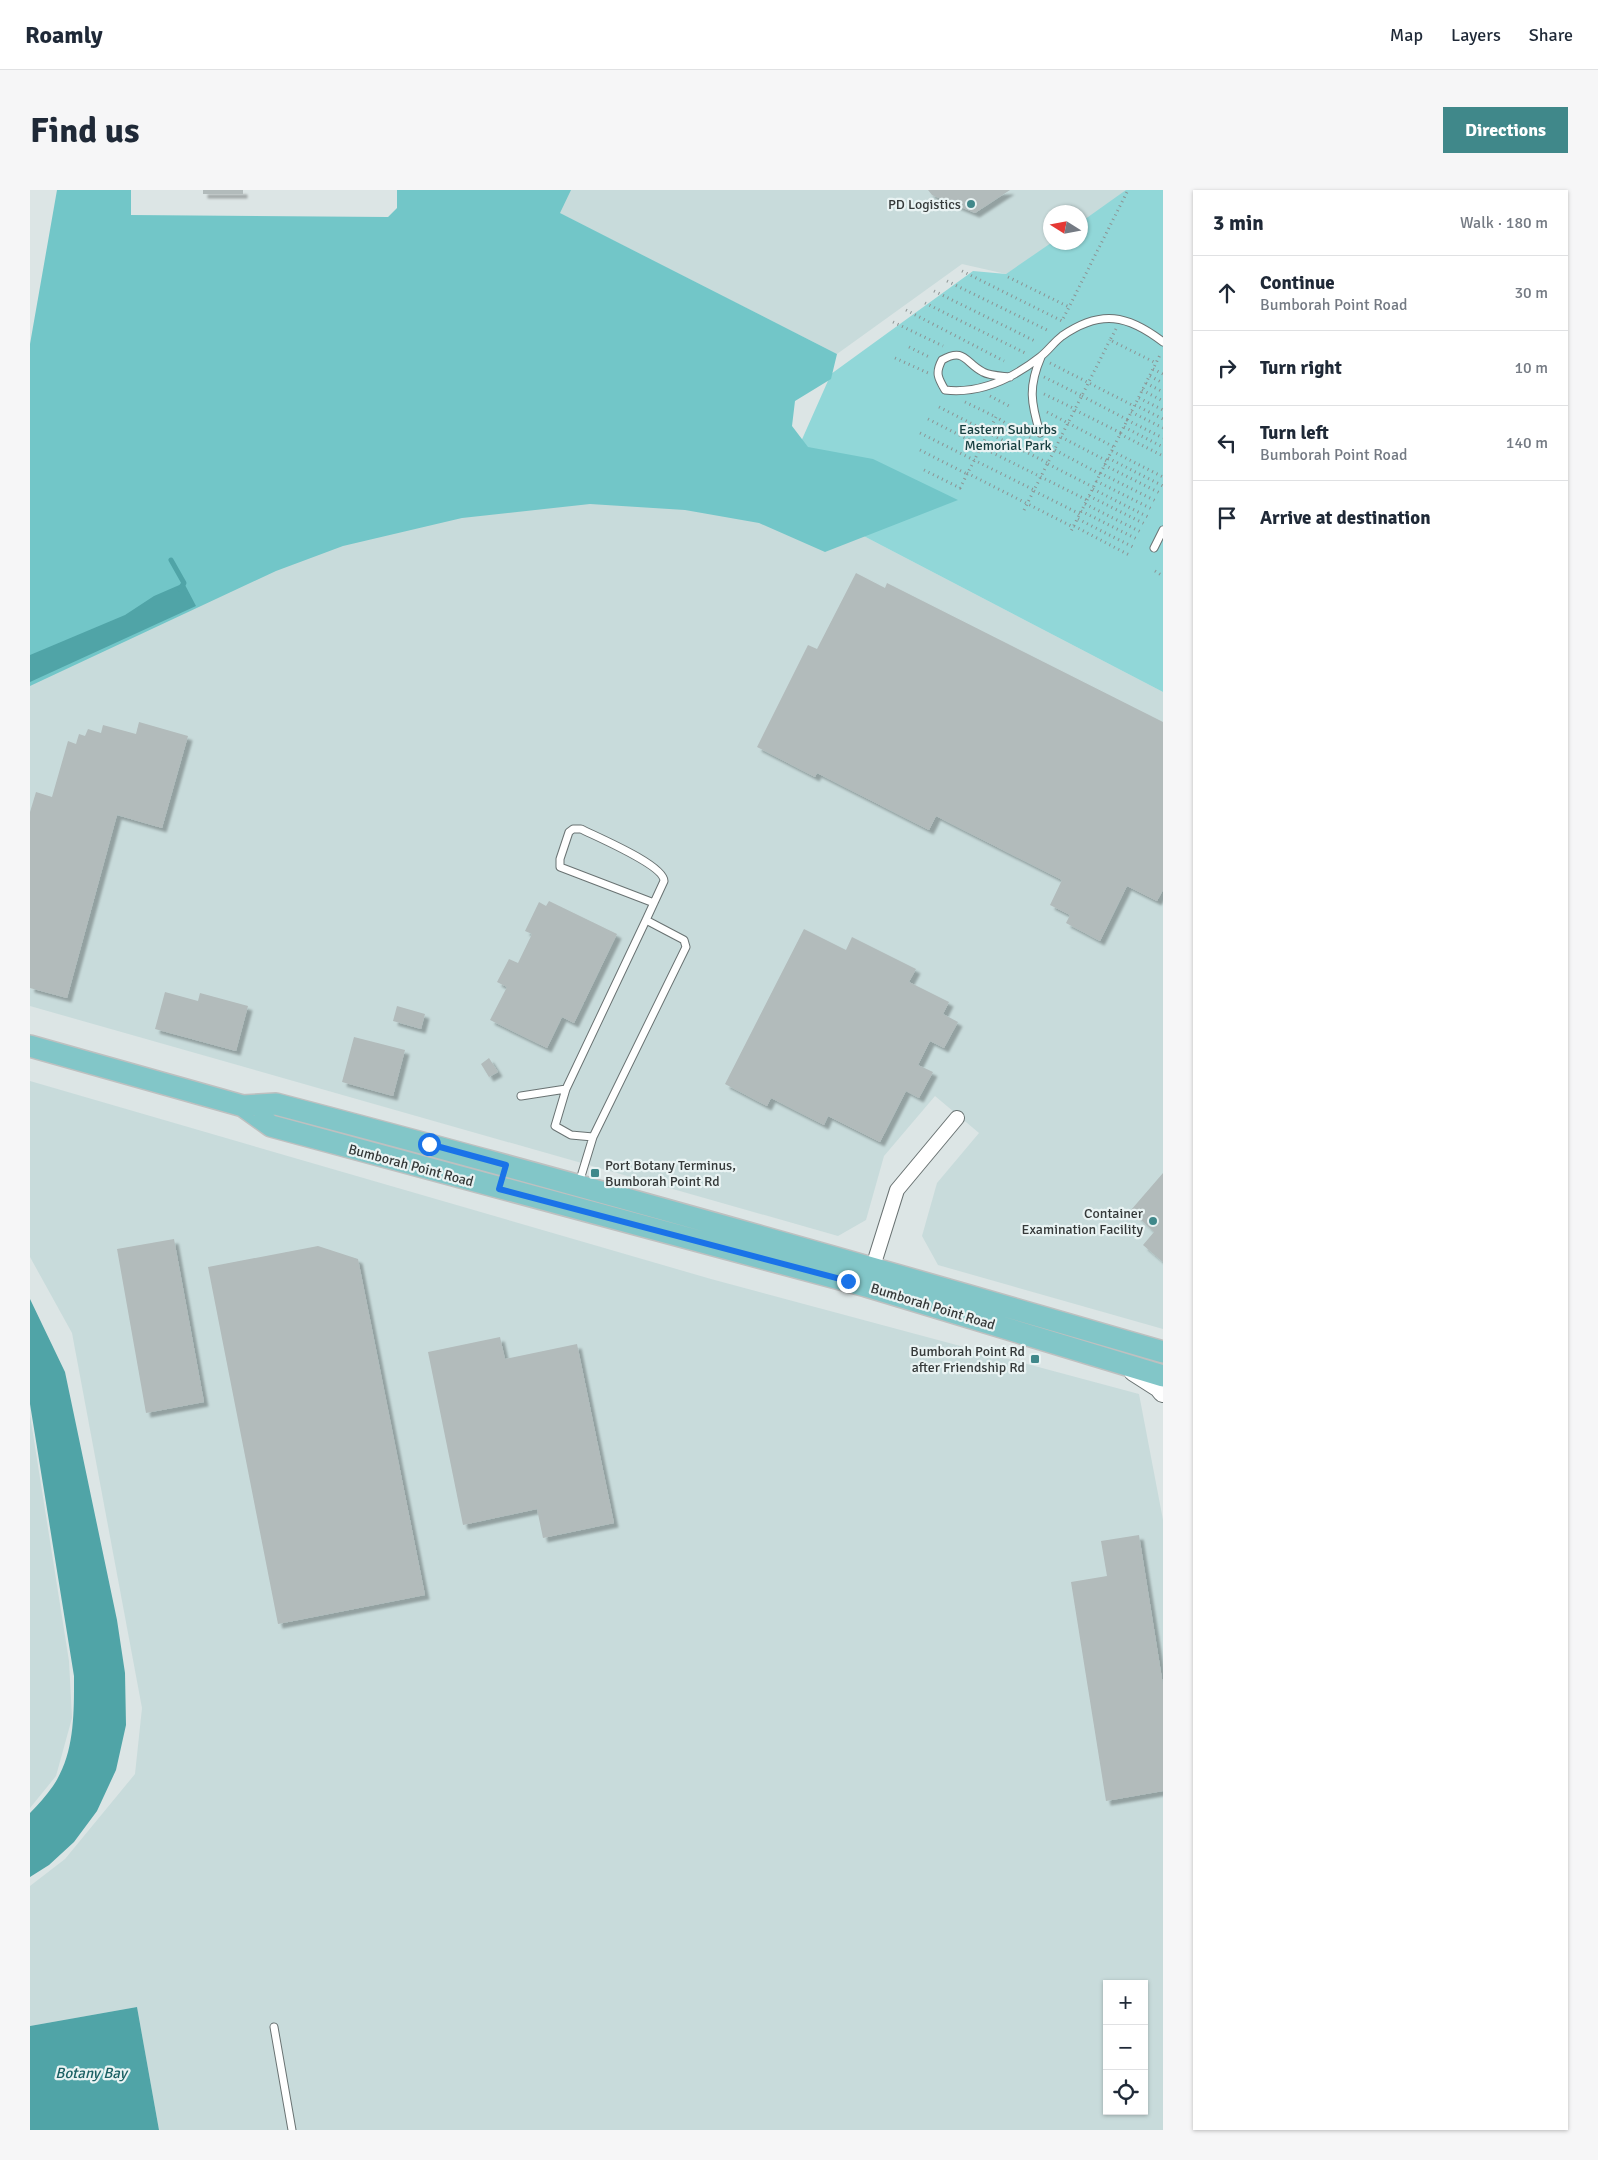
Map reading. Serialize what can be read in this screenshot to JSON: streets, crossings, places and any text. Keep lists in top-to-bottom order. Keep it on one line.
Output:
{"streets":{"main road":["Bumborah Point Road"]},"water":["Botany Bay"],"parks":["Eastern Suburbs Memorial Park"],"places":{"other":["PD Logistics","Container Examination Facility"],"transit":["Port Botany Terminus, Bumborah Point Rd","Bumborah Point Rd after Friendship Rd"]},"north":"left","page":{"header":"Roamly","nav":["Map","Layers","Share"],"buttons":"Directions","title":"Find us","heading":["3 min","Walk · 180 m"],"list":[["Continue","Bumborah Point Road","30 m"],["Turn right","10 m"],["Turn left","Bumborah Point Road","140 m"],"Arrive at destination"],"map_buttons":["+","−"]}}
